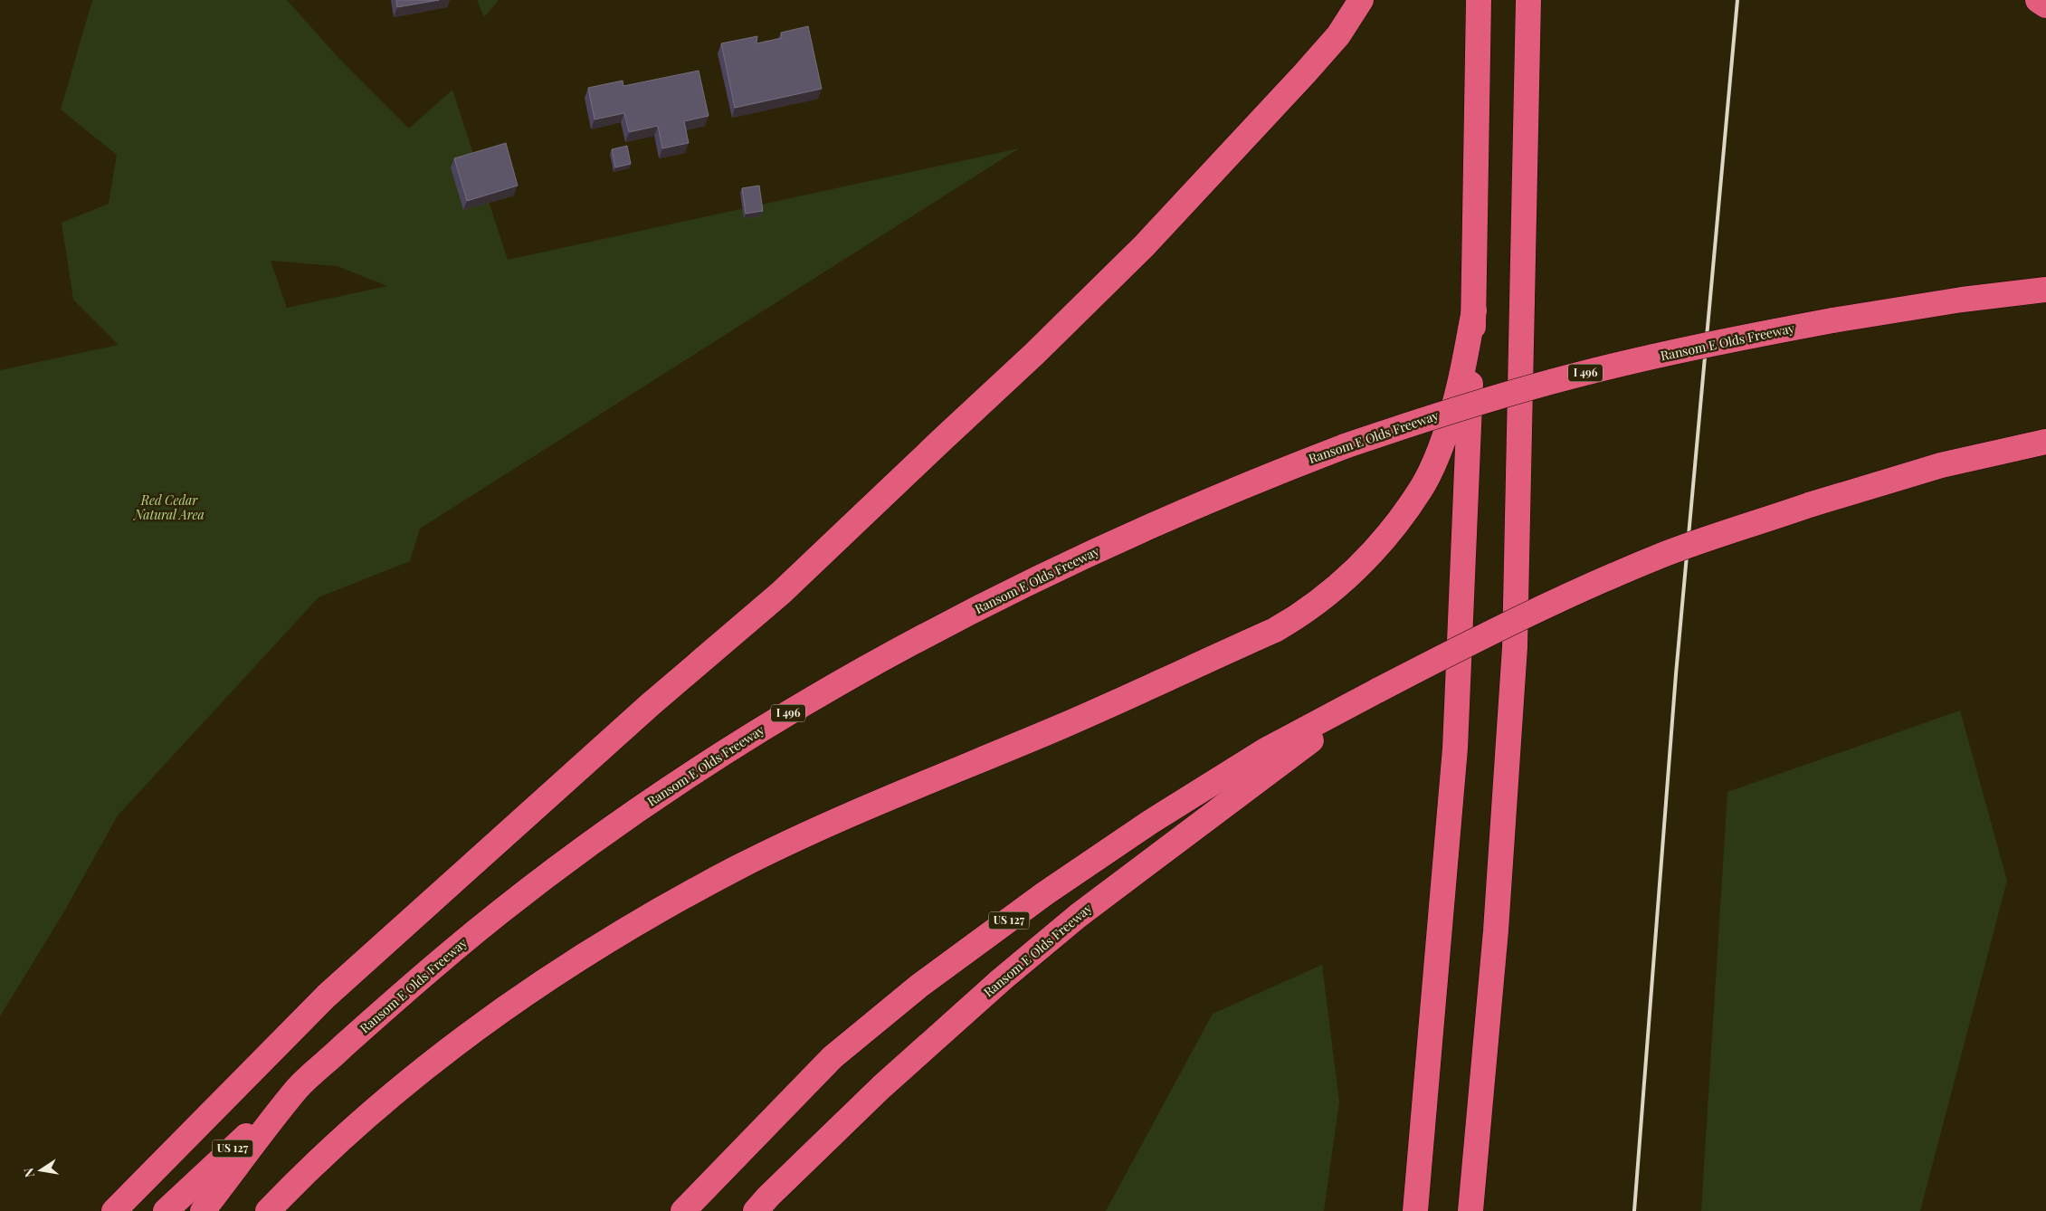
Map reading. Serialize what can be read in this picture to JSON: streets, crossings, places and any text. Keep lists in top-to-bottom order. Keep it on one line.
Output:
{"streets":{"highway":["Ransom E Olds Freeway","I 496","US 127"]},"crossings":[["Ransom E Olds Freeway","US 127"]],"parks":["Red Cedar Natural Area"],"north":"left"}
